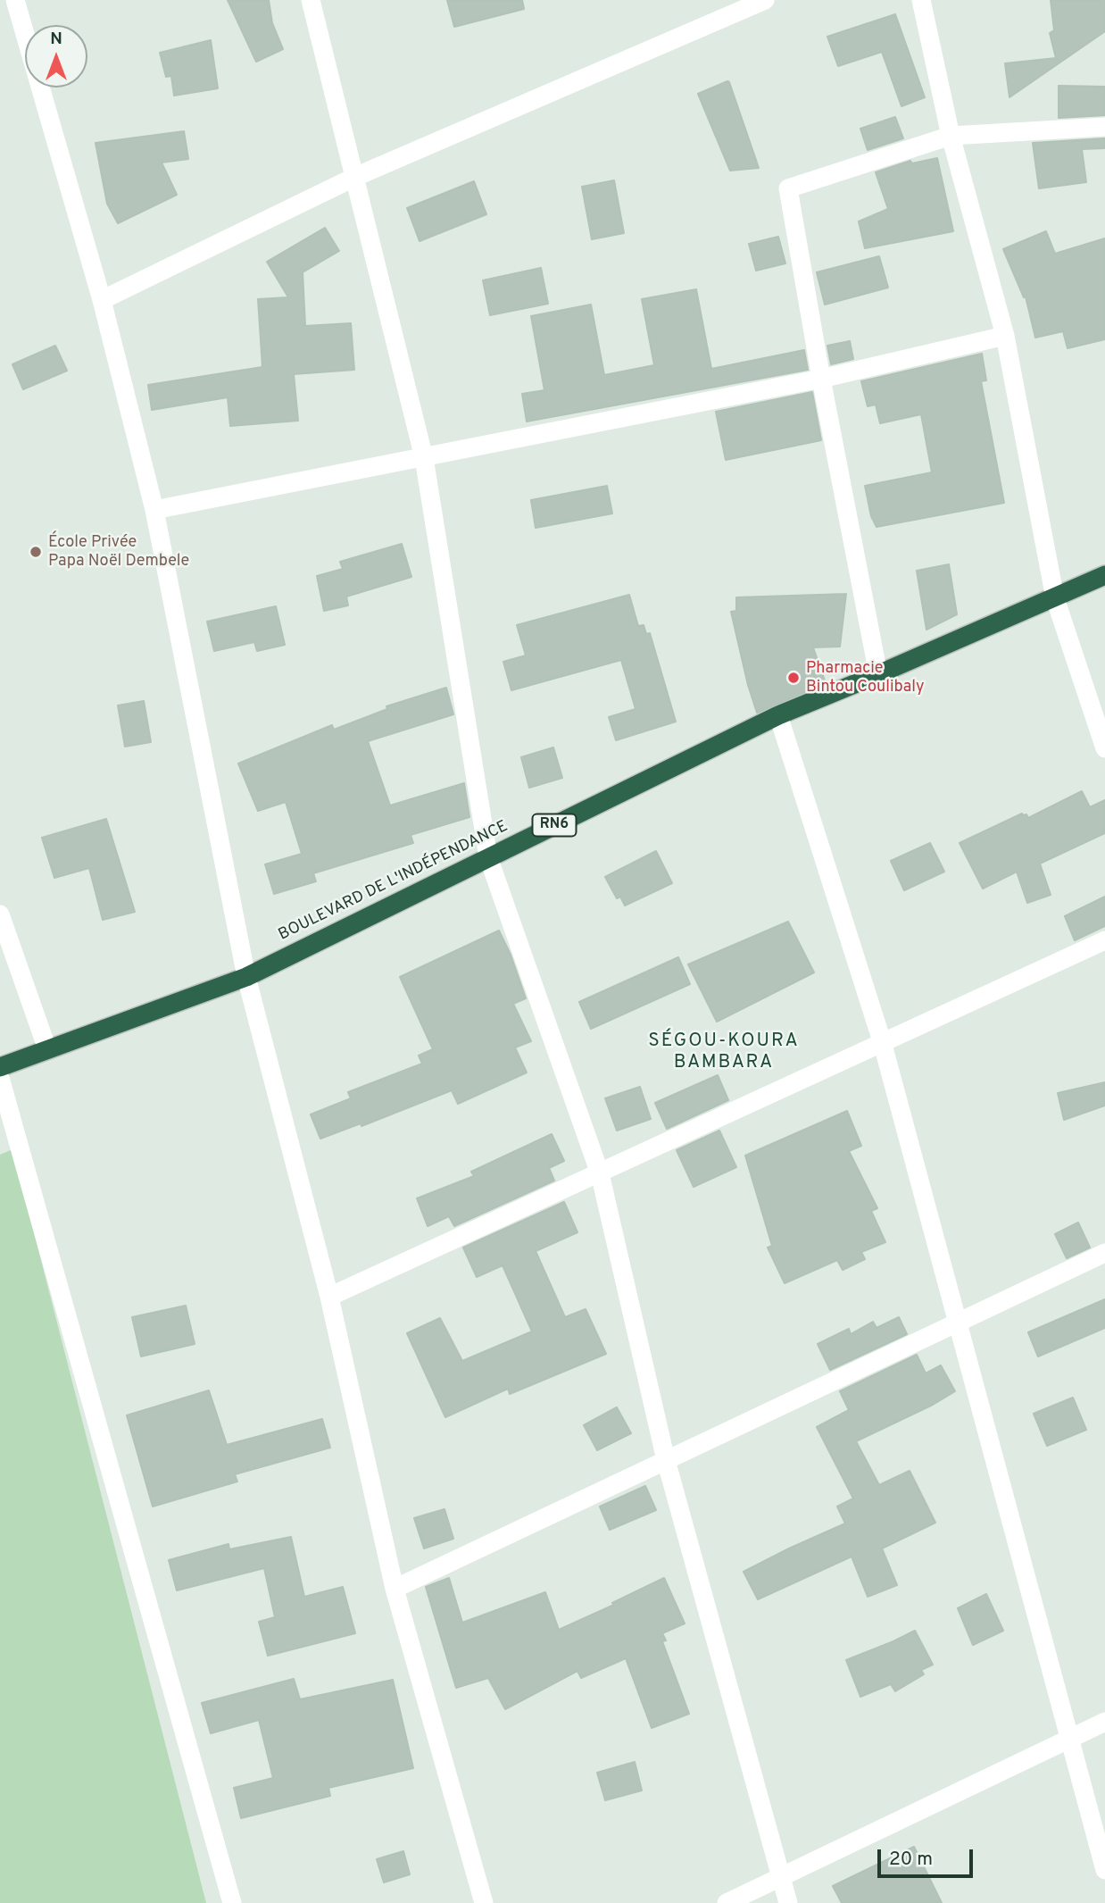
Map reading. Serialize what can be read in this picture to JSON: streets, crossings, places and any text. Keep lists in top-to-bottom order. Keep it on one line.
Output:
{"streets":{"highway":["RN6","BOULEVARD DE L'INDÉPENDANCE"]},"districts":["SÉGOU-KOURA BAMBARA"],"places":["École Privée Papa Noël Dembele","Pharmacie Bintou Coulibaly"],"scale_bar":"20 m","north":"top"}
